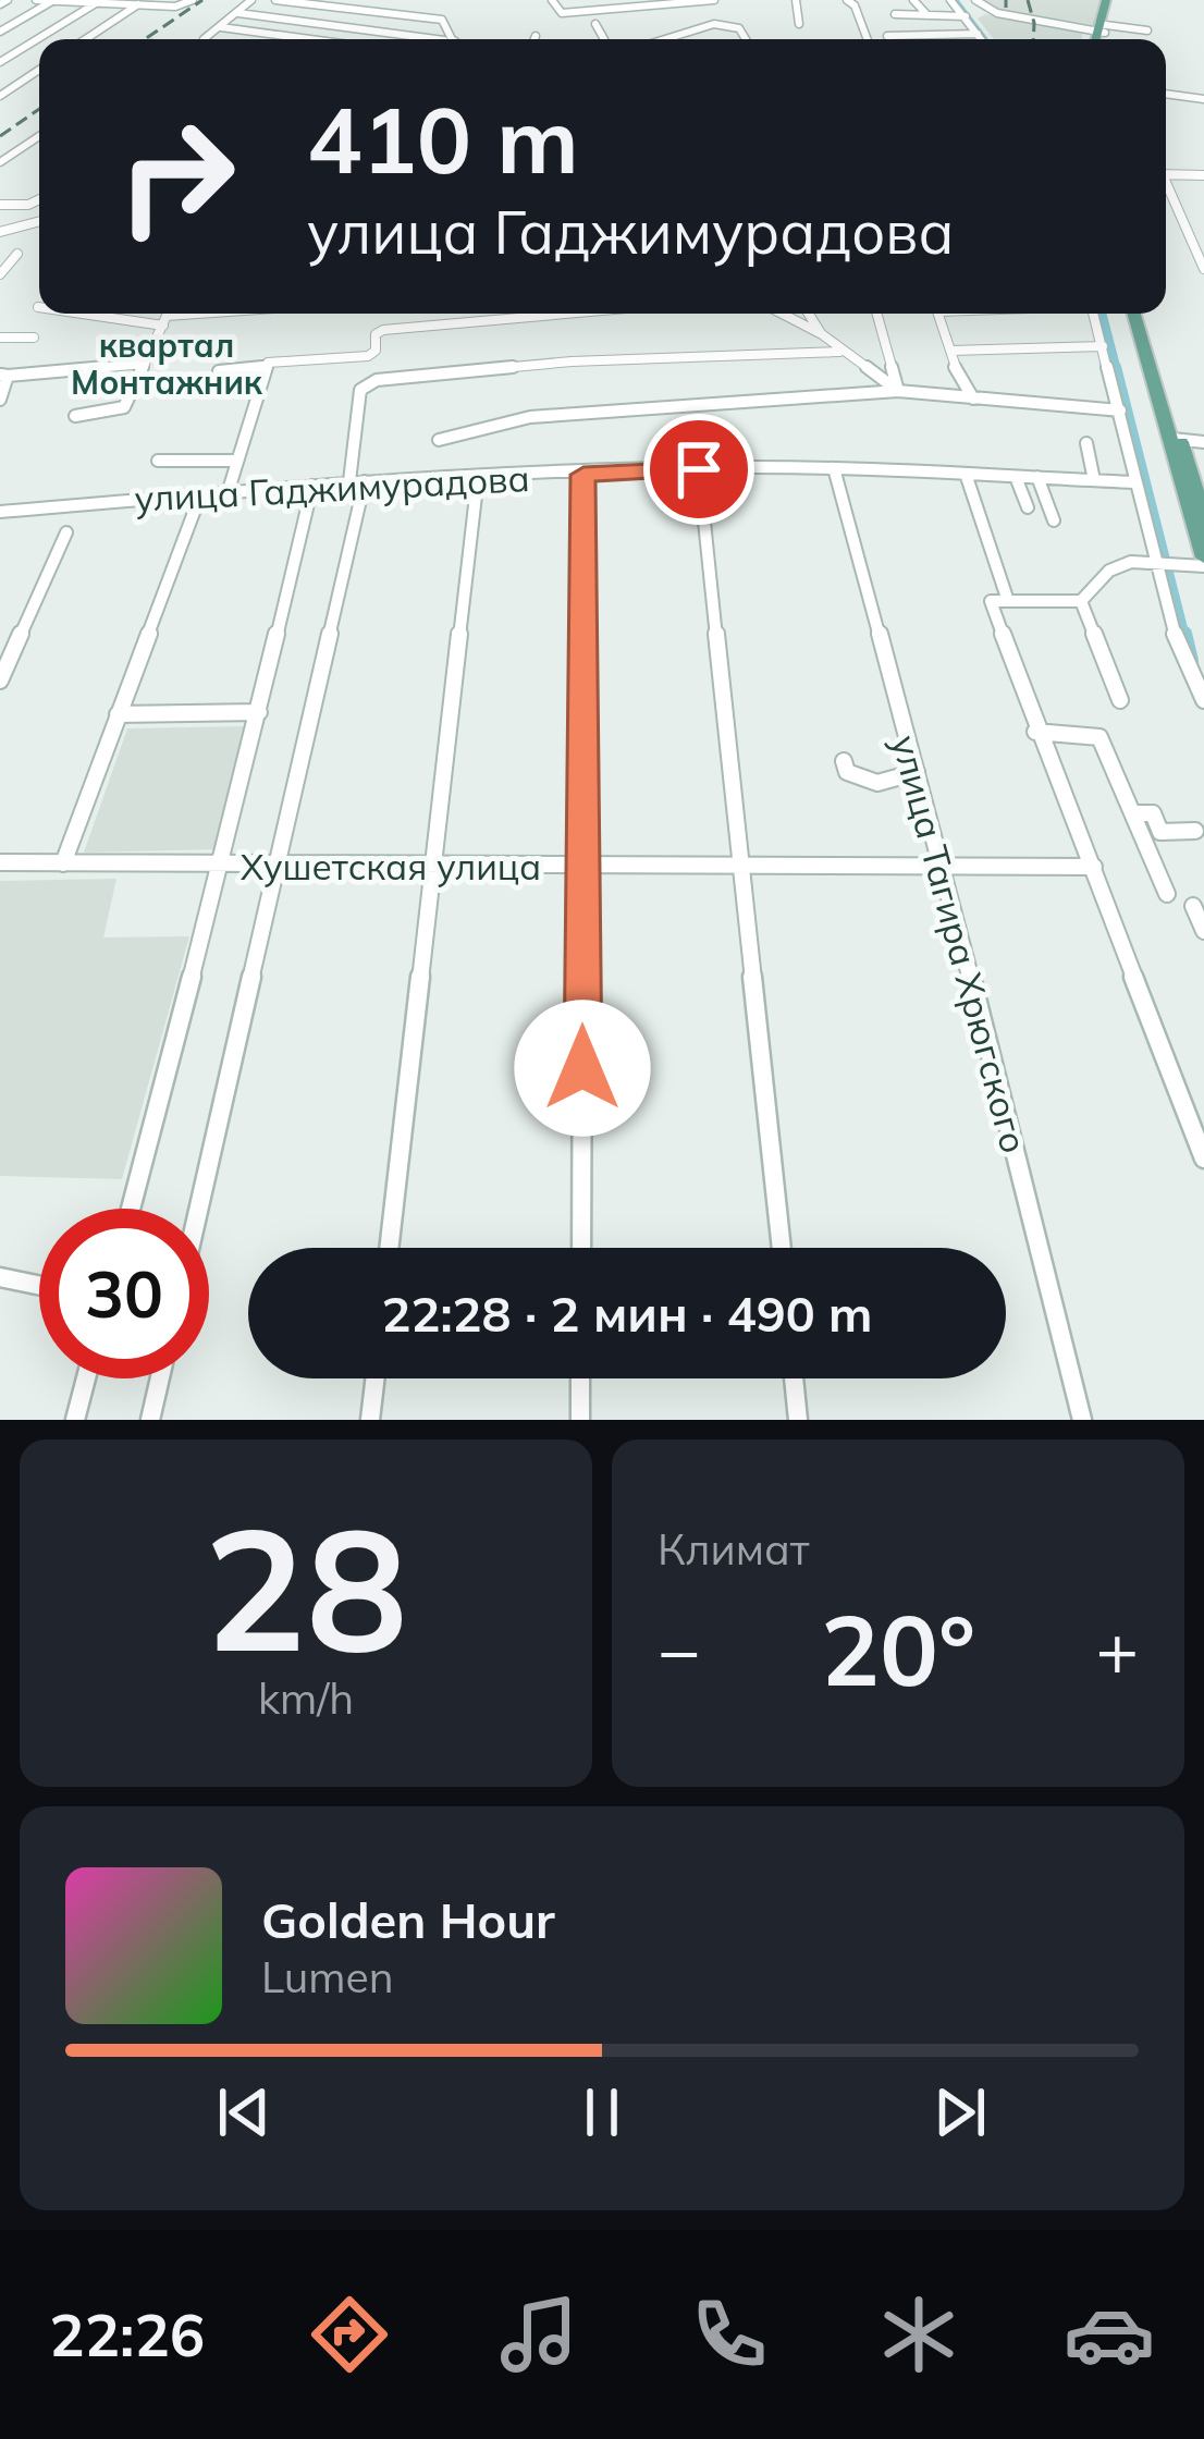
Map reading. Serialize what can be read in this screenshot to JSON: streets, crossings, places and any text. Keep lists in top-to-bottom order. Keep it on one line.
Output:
{"streets":{"street":["улица Гаджимурадова","Хушетская улица","улица Тагира Хрюгского"]},"crossings":[["улица Гаджимурадова","улица Тагира Хрюгского"],["Хушетская улица","улица Тагира Хрюгского"]],"districts":["квартал Монтажник"],"page":{"turn":["410 m","улица Гаджимурадова"],"limit":"30","trip":"22:28 · 2 мин · 490 m","tile":[["28","km/h"],"Климат"],"heat":["−","20°","+"],"song":["Golden Hour","Lumen"],"tabs":"22:26"}}
